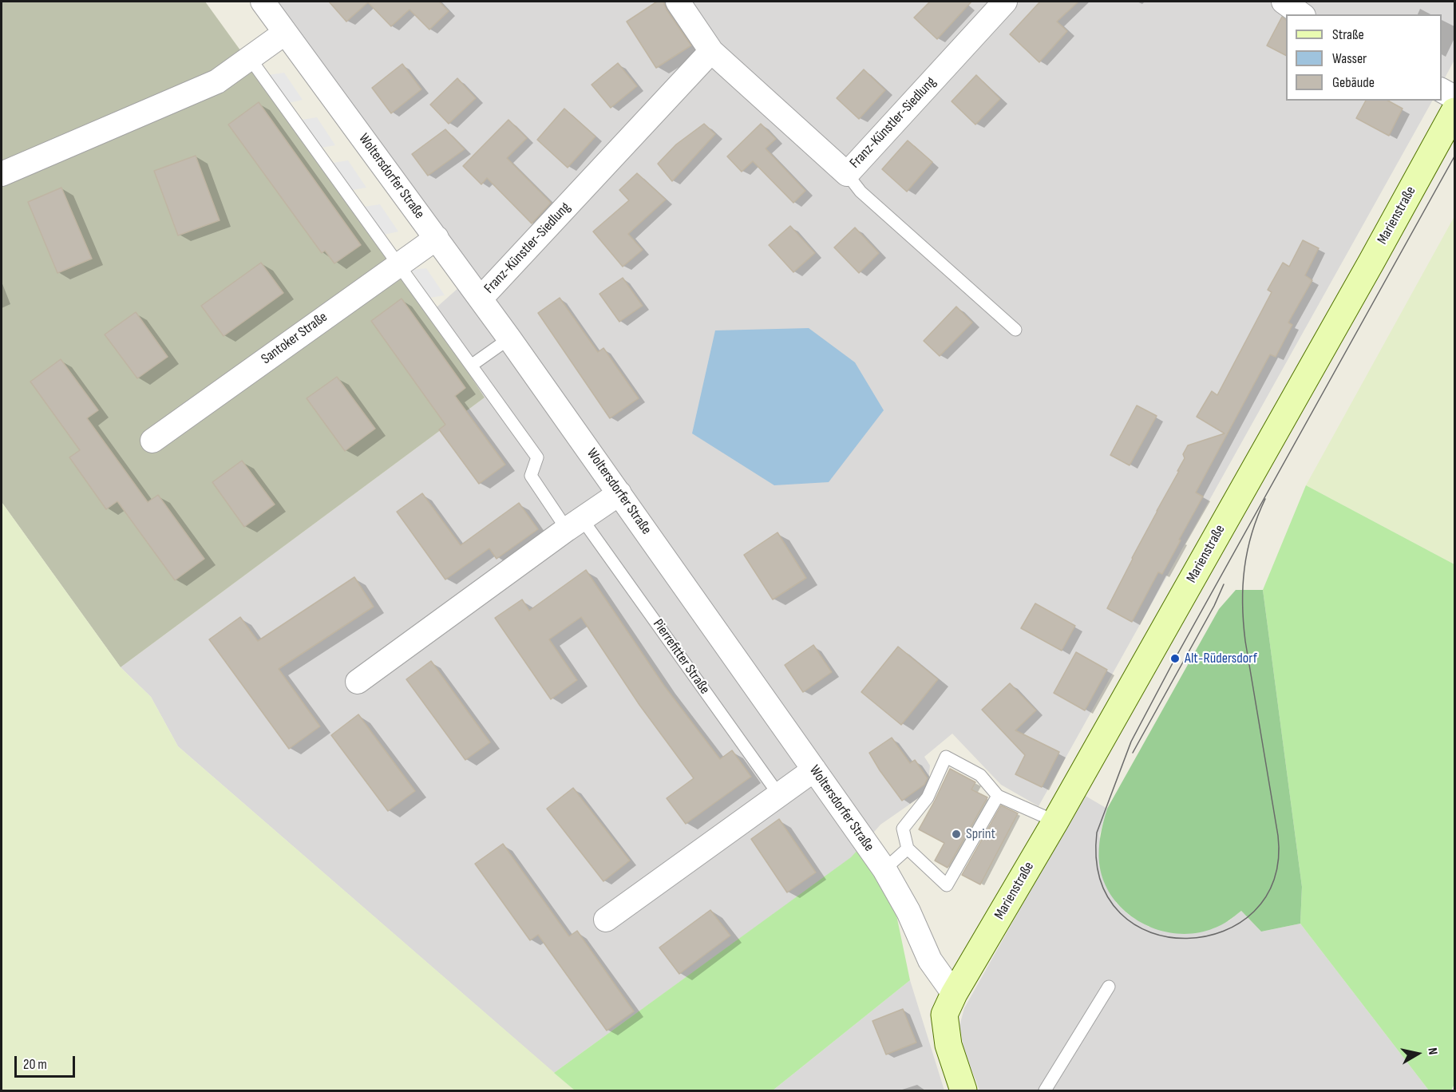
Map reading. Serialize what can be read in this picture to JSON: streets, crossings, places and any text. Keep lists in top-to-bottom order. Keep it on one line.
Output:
{"streets":{"street":["Franz-Künstler-Siedlung","Woltersdorfer Straße","Marienstraße","Santoker Straße"],"lane":["Pierrefitter Straße"]},"crossings":[["Franz-Künstler-Siedlung","Woltersdorfer Straße"],["Woltersdorfer Straße","Marienstraße"],["Woltersdorfer Straße","Santoker Straße"]],"places":["Alt-Rüdersdorf","Sprint"],"legend":["Straße","Wasser","Gebäude"],"scale_bar":"20 m","north":"right"}
